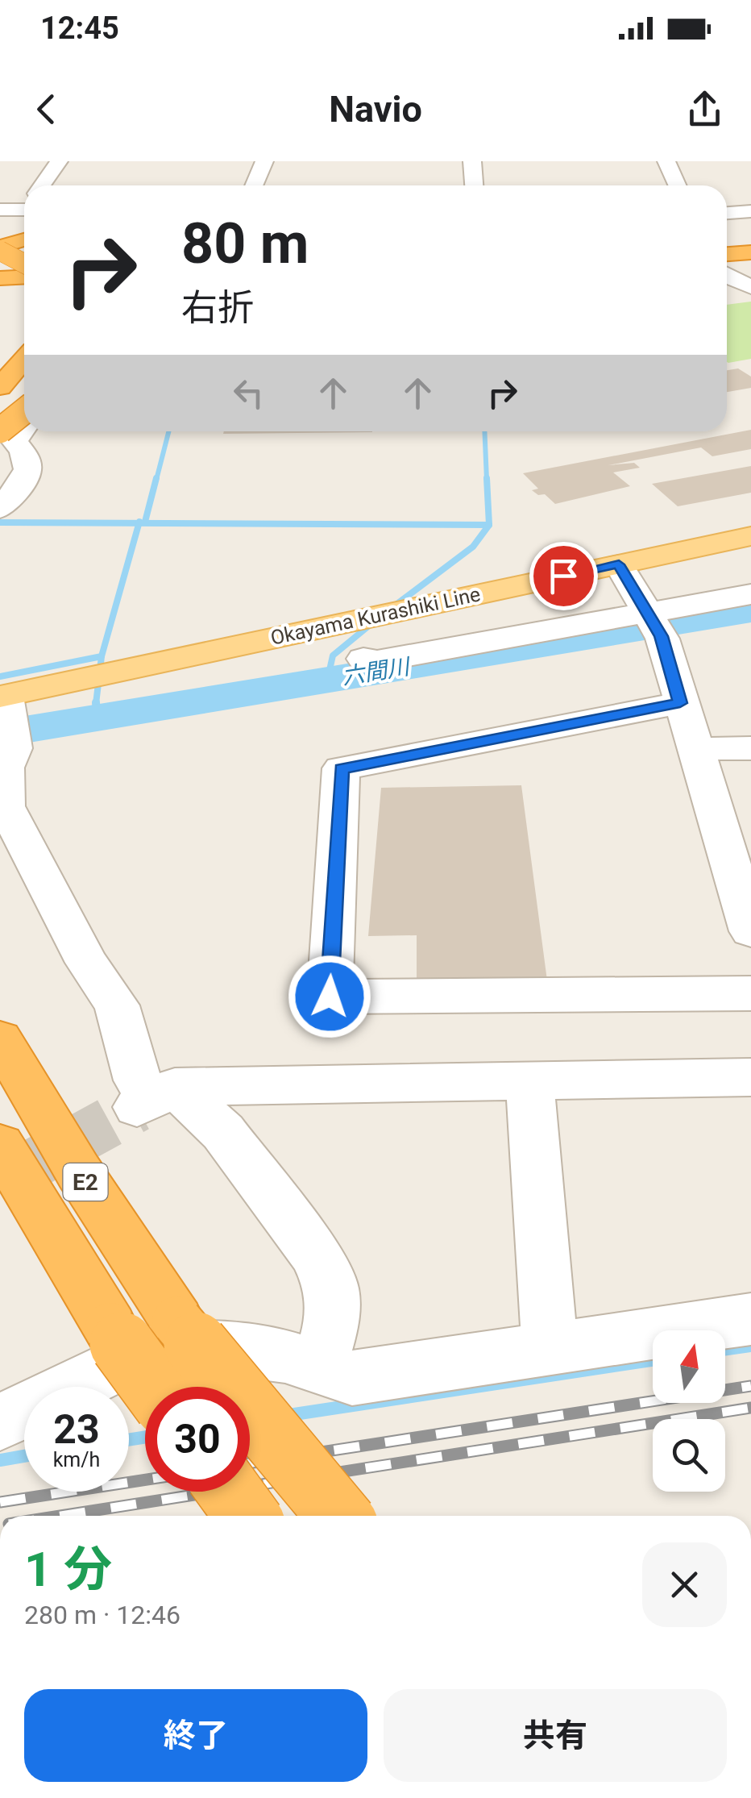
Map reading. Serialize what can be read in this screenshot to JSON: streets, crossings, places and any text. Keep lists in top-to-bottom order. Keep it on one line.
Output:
{"streets":{"highway":["E2"],"main road":["Okayama Kurashiki Line"]},"water":["六間川"],"north":"top","page":{"status":"12:45","header":"Navio","turn":["80 m","右折"],"speed":"23 km/h","limit":"30","heading":["1 分","280 m · 12:46"],"buttons":["終了","共有"]}}
